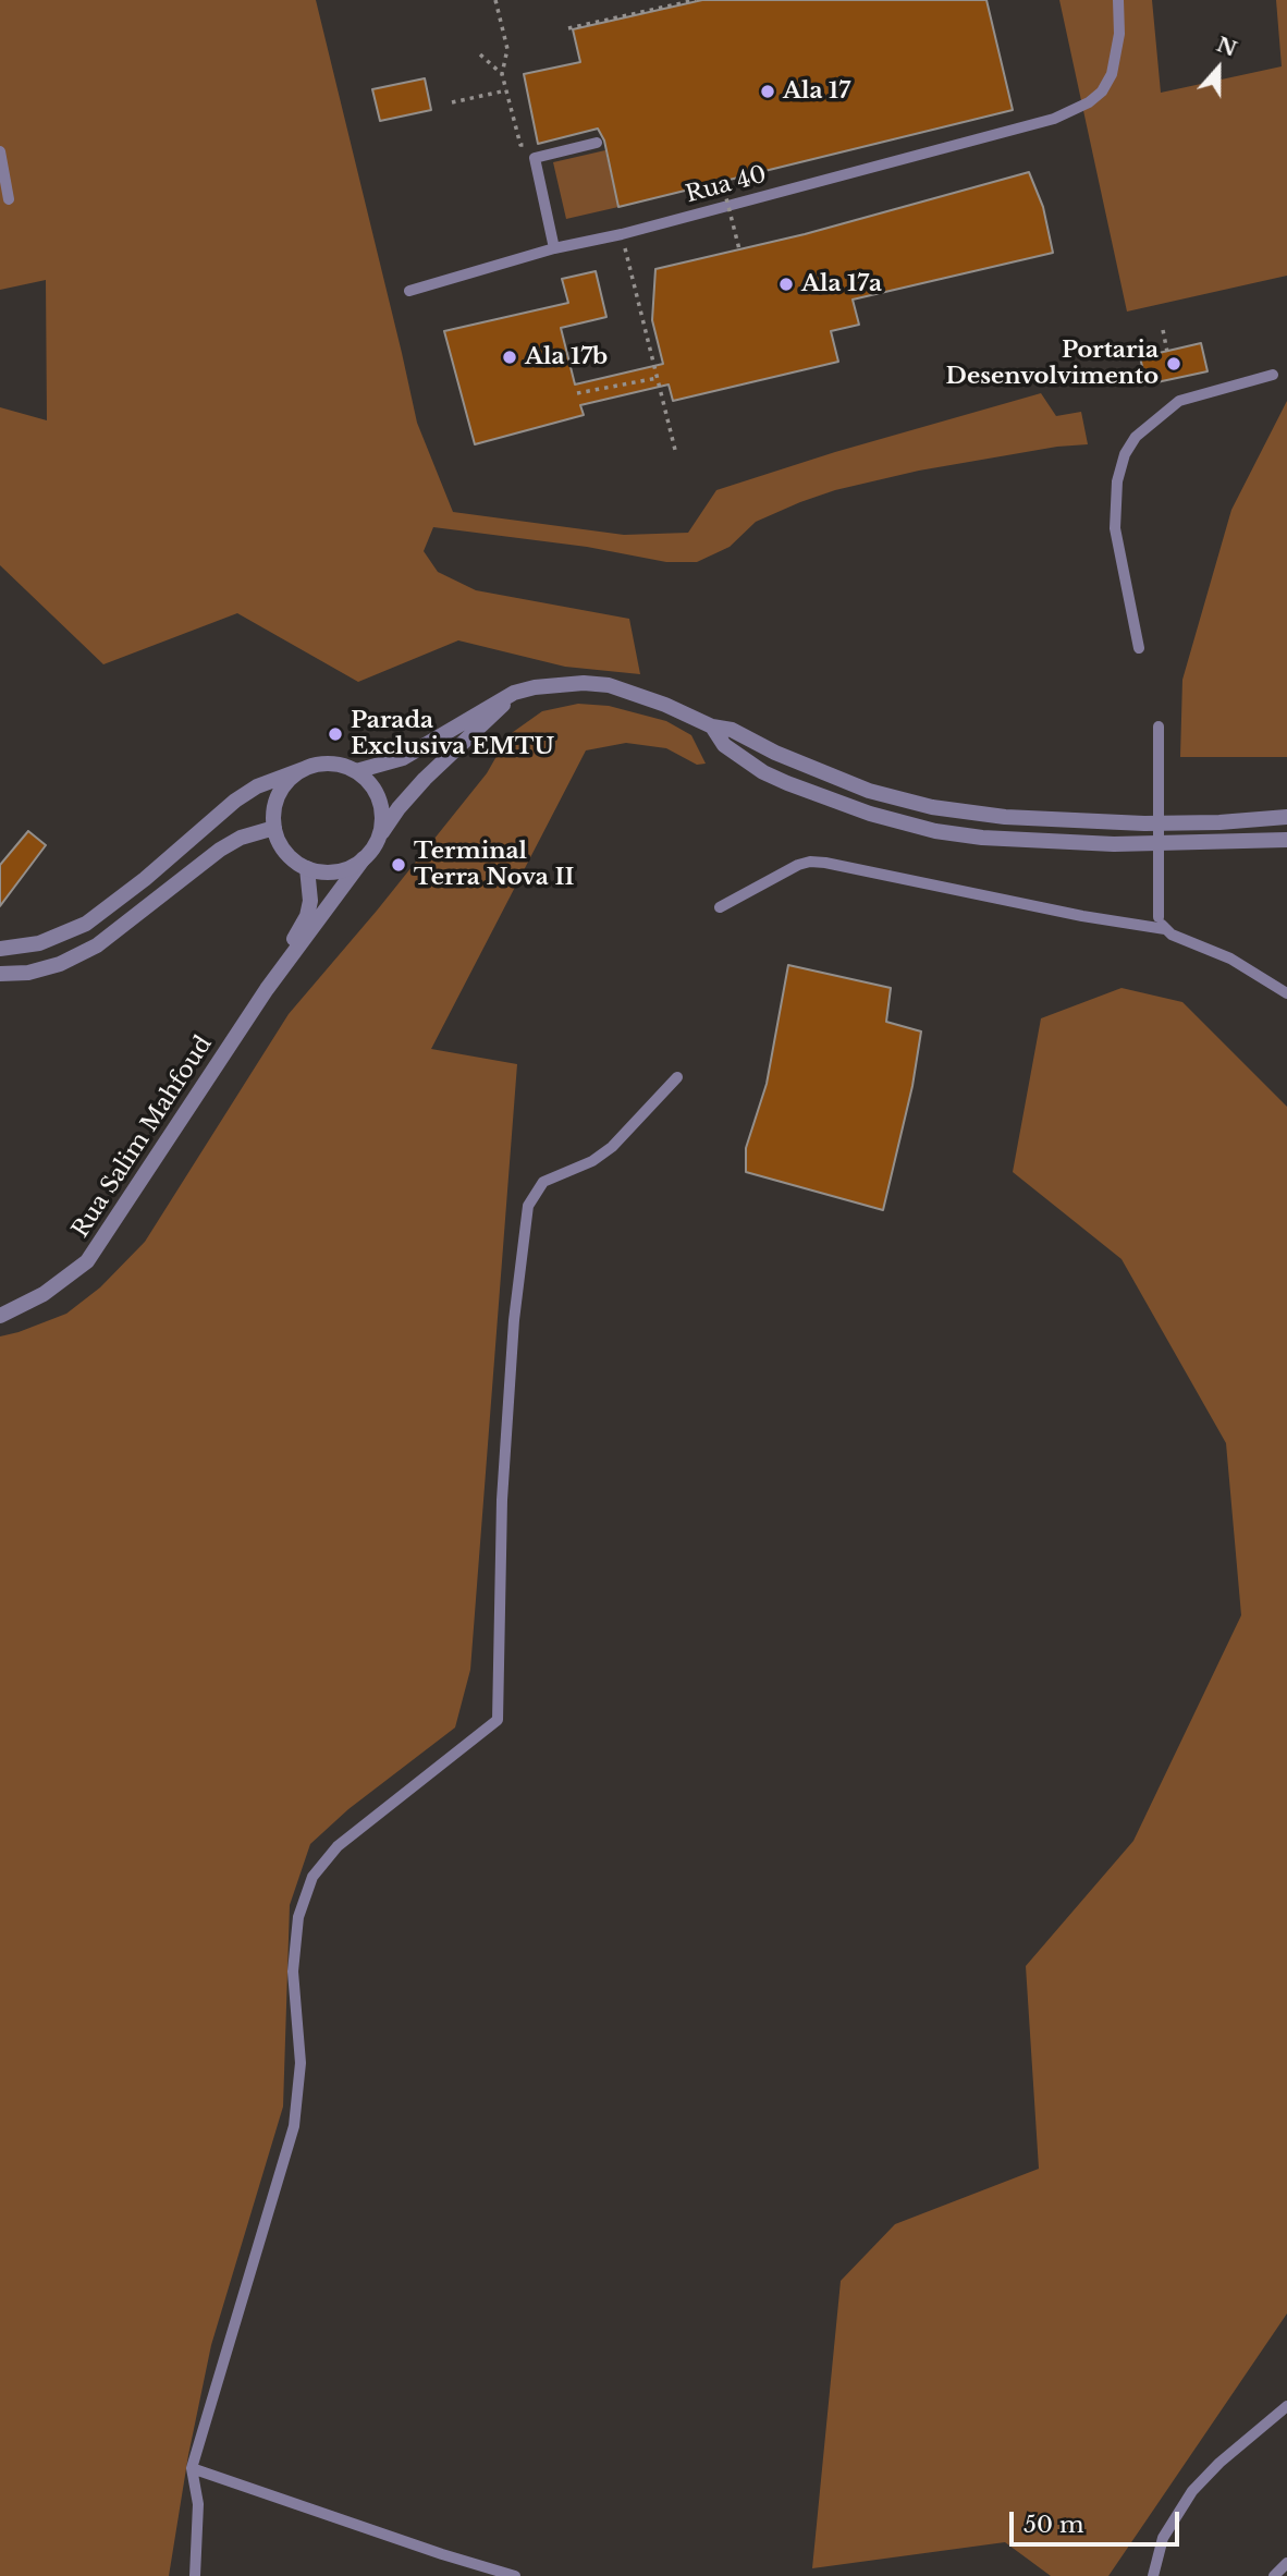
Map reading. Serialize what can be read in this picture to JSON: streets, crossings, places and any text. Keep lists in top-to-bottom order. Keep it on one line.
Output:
{"streets":{"street":["Rua Salim Mahfoud"],"lane":["Rua 40"]},"places":["Ala 17","Ala 17a","Ala 17b","Portaria Desenvolvimento","Parada Exclusiva EMTU","Terminal Terra Nova II"],"scale_bar":"50 m","north":"top"}
